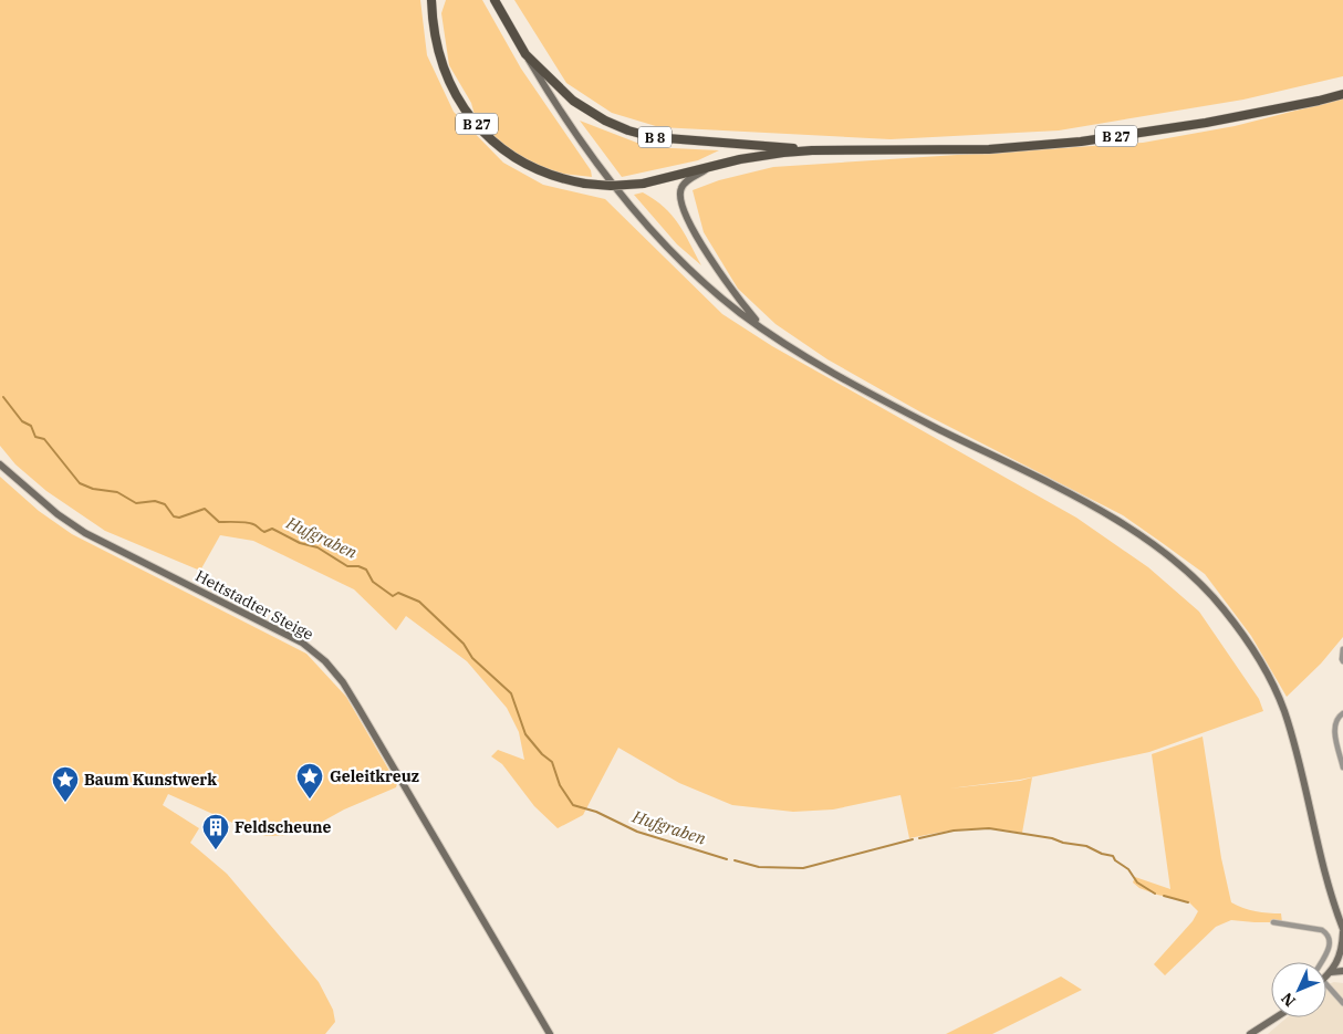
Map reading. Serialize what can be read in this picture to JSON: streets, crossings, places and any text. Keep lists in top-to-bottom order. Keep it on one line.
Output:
{"streets":{"main road":["B 27","B 8","Hettstadter Steige"]},"crossings":[["B 27","B 8"]],"water":["Hufgraben"],"places":{"place":["Geleitkreuz","Baum Kunstwerk"],"building":["Feldscheune"]},"north":"bottom left"}
